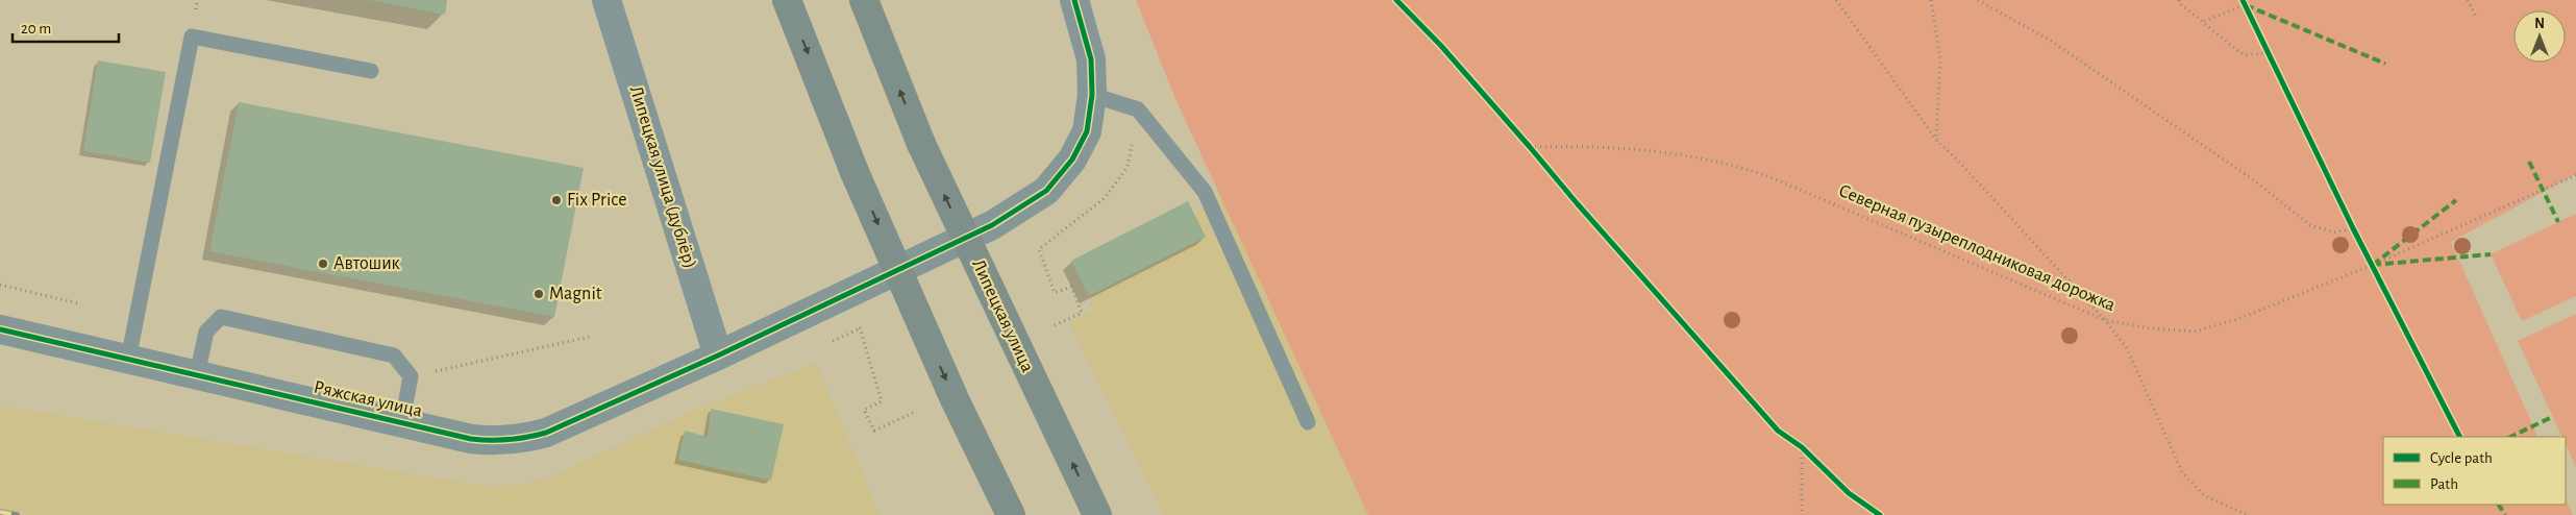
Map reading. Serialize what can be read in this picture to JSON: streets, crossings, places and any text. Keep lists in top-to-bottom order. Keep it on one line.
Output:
{"streets":{"main road":["Липецкая улица"],"street":["Липецкая улица (дублёр)","Ряжская улица"],"path":["Северная пузыреплодниковая дорожка"]},"crossings":[["Липецкая улица (дублёр)","Ряжская улица"]],"places":["Fix Price","Автошик","Magnit"],"legend":["Cycle path","Path"],"scale_bar":"20 m","north":"top"}
